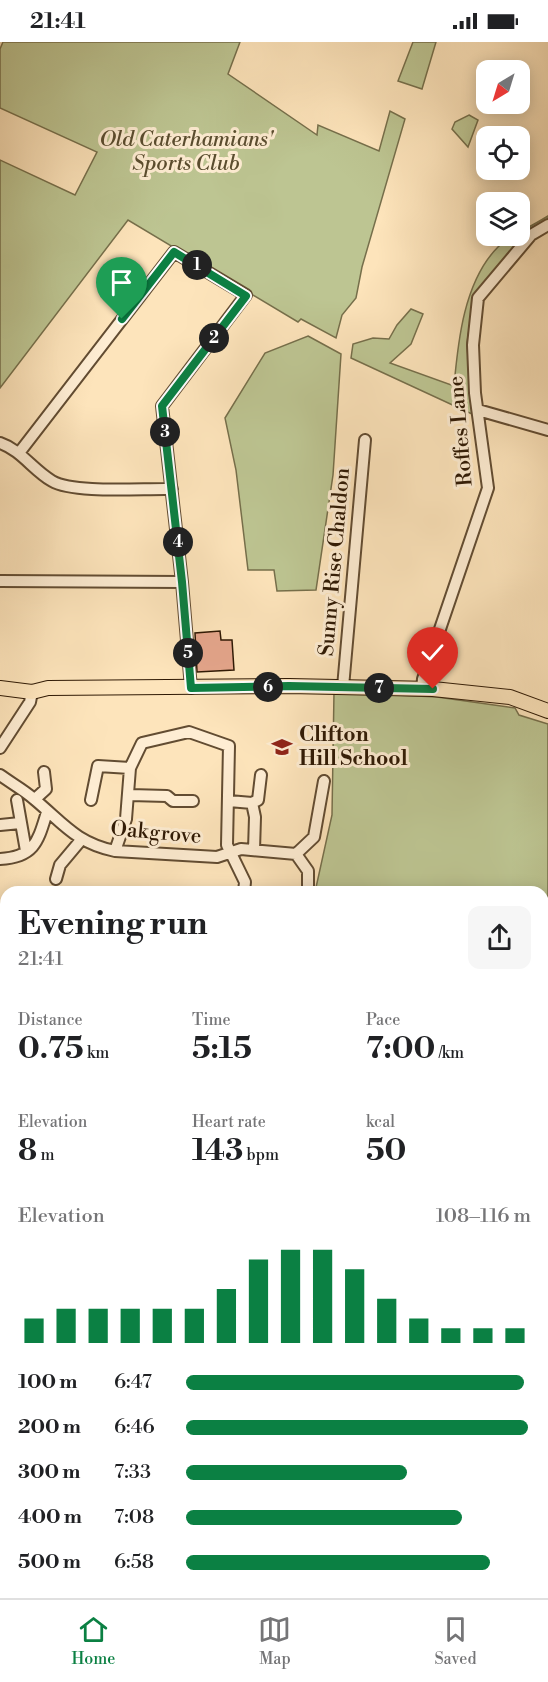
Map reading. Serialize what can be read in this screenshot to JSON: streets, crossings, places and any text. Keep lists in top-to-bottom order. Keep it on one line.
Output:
{"streets":{"street":["Roffes Lane","Sunny Rise Chaldon","Oakgrove"]},"parks":["Old Caterhamians' Sports Club"],"places":{"school or university":["Clifton Hill School"]},"north":"bottom left","page":{"status":"21:41","pins":["1","2","3","4","5","6","7"],"heading":["Evening run","21:41"],"stats":[["Distance","0.75 km"],["Time","5:15"],["Pace","7:00 /km"],["Elevation","8 m"],["Heart rate","143 bpm"],["kcal","50"]],"chart":["Elevation","108–116 m"],"list":[{"name":"100 m","note":"6:47"},{"name":"200 m","note":"6:46"},{"name":"300 m","note":"7:33"},{"name":"400 m","note":"7:08"},{"name":"500 m","note":"6:58"}],"tabs":["Home","Map","Saved"]}}
